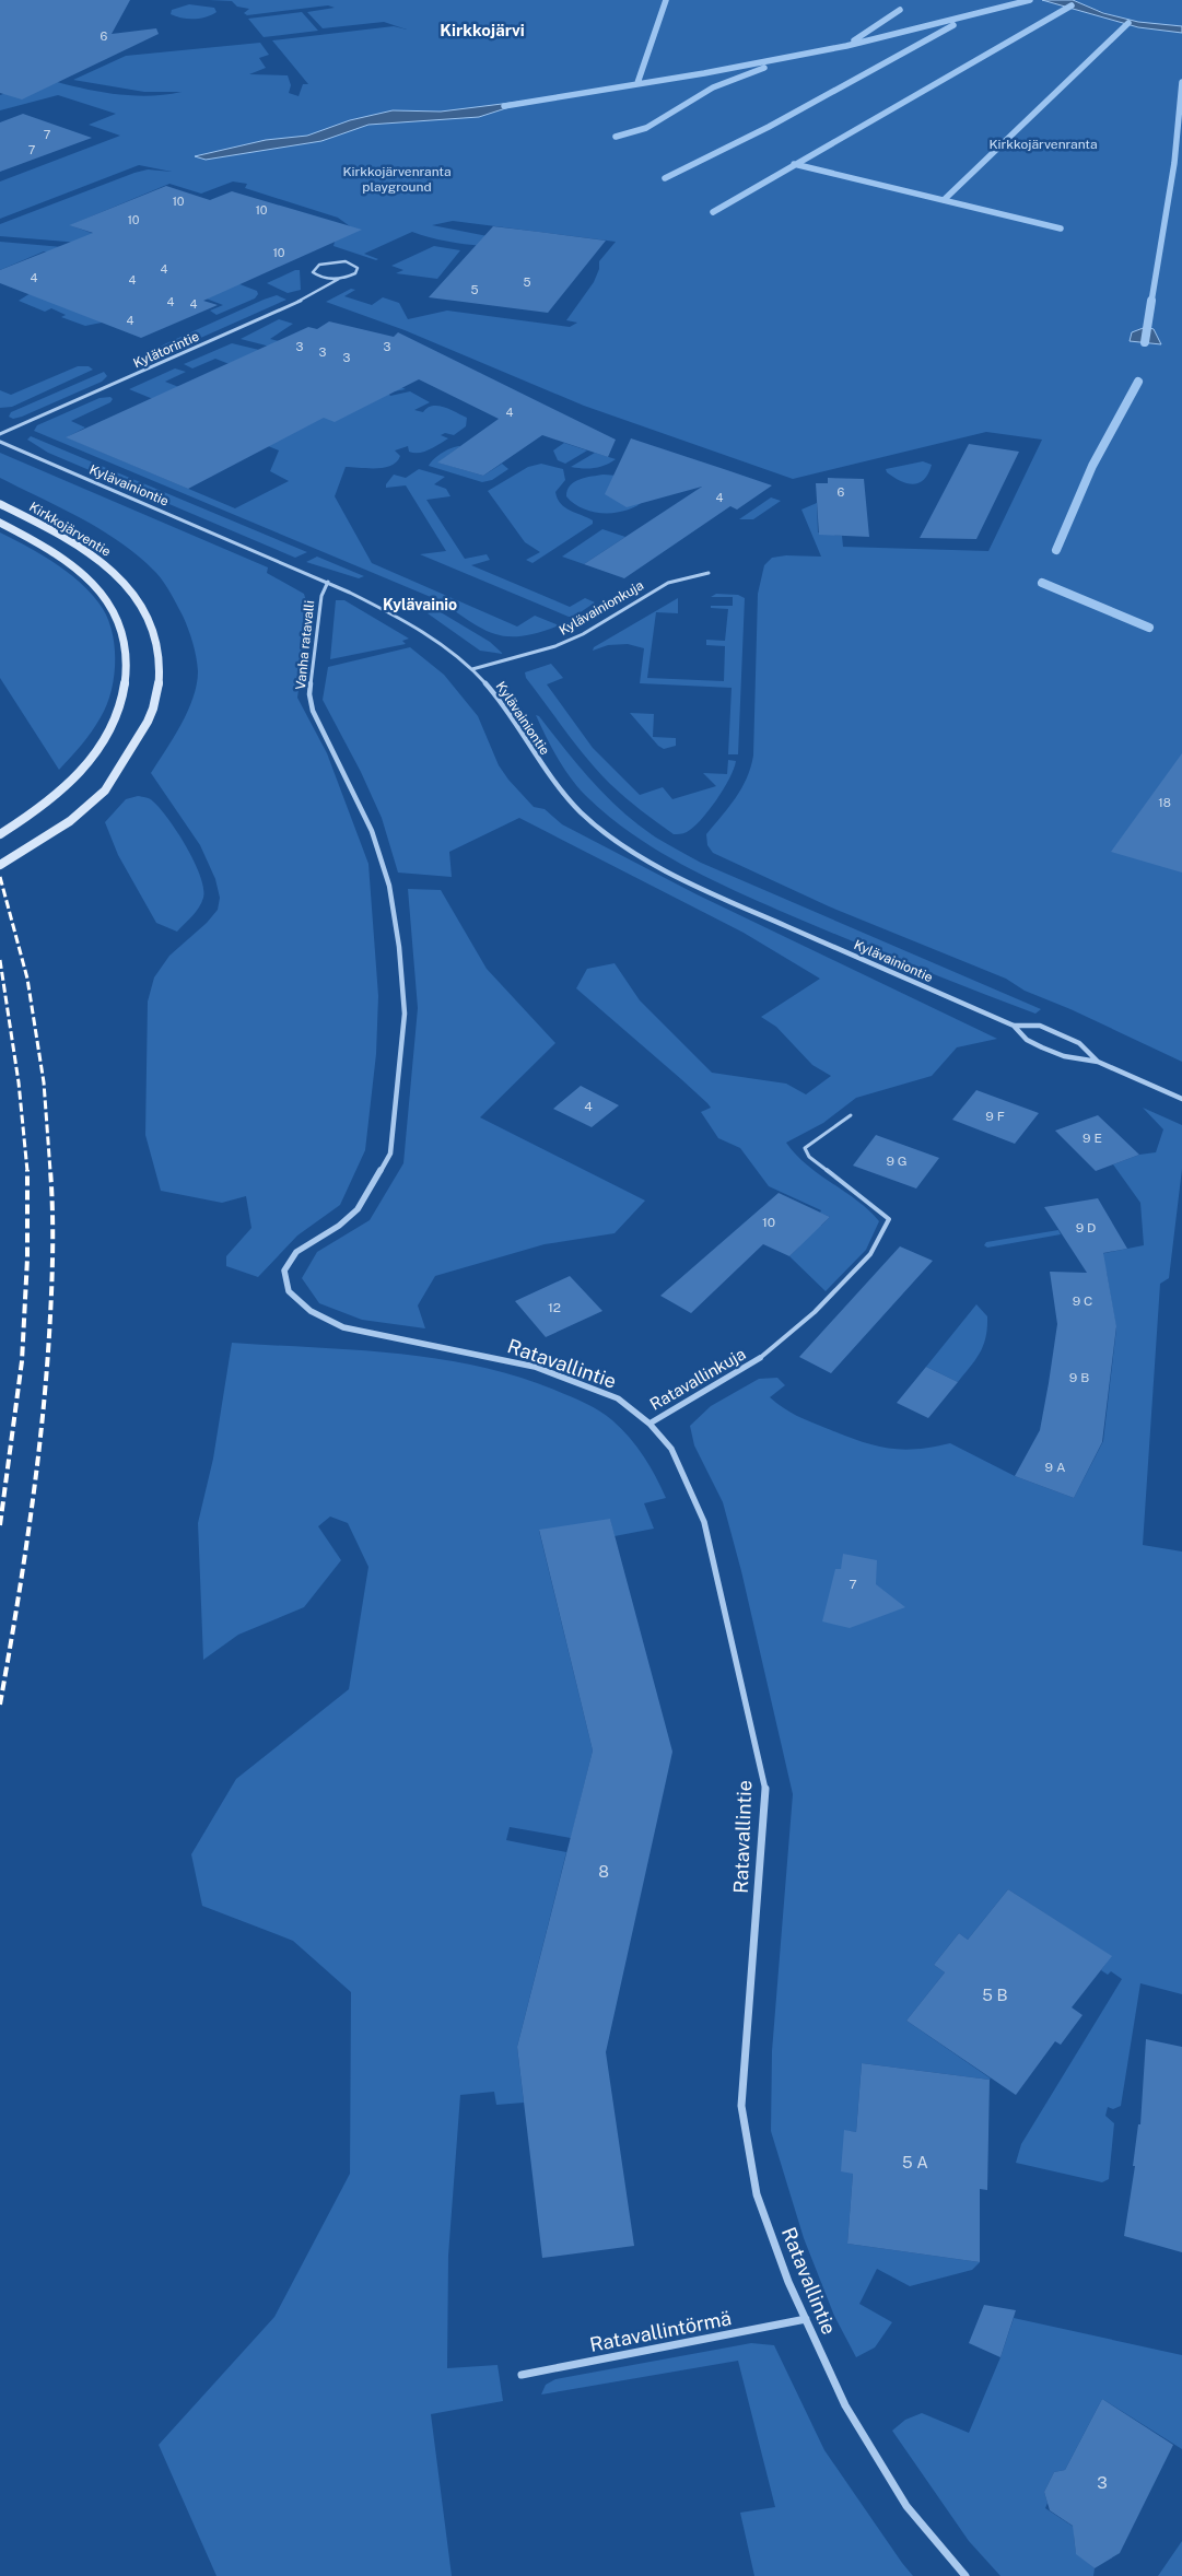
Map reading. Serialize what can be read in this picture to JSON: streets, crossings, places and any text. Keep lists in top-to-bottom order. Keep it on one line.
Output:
{"streets":{"main road":["Kirkkojärventie"],"street":["Kylätorintie","Kylävainiontie","Kylävainionkuja","Vanha ratavalli","Ratavallintie","Ratavallinkuja","Ratavallintörmä"]},"crossings":[["Kylävainiontie","Kylävainionkuja"],["Kylävainiontie","Vanha ratavalli"],["Vanha ratavalli","Ratavallintie"],["Ratavallintie","Ratavallinkuja"],["Ratavallintie","Ratavallintörmä"]],"districts":["Kirkkojärvi","Kylävainio"],"parks":["Kirkkojärvenranta","Kirkkojärvenranta playground"],"house_numbers":["6","7","7","10","10","10","10","4","4","4","5","5","4","4","4","3","3","3","3","4","6","4","18","4","9 F","9 E","9 G","10","9 D","9 C","12","9 B","9 A","7","8","5 B","5 A","3"]}
